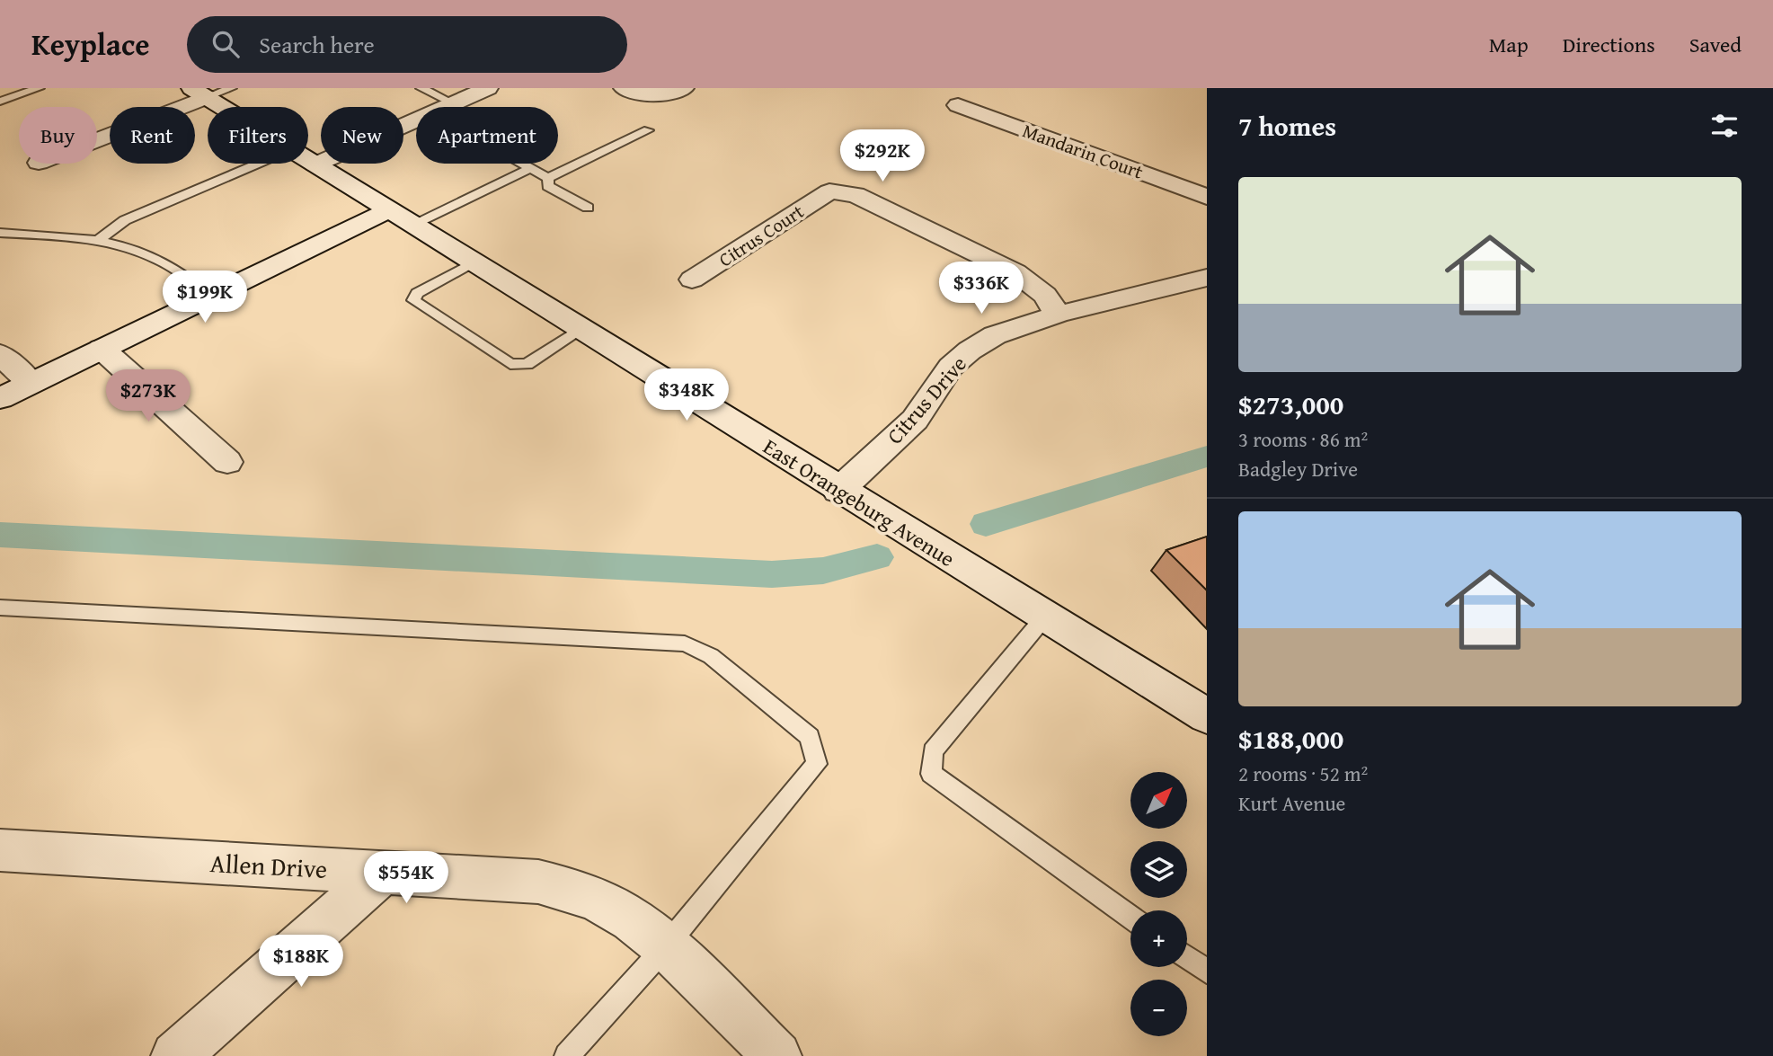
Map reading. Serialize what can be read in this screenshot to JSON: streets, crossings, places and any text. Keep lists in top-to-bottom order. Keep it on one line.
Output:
{"streets":{"street":["Mandarin Court","Citrus Court","Citrus Drive","East Orangeburg Avenue","Allen Drive"]},"crossings":[["Citrus Court","Citrus Drive"],["Citrus Drive","East Orangeburg Avenue"]],"north":"top right","page":{"header":"Keyplace","search":"Search here","nav":["Map","Directions","Saved"],"heading":"7 homes","chip":["Buy","Rent","Filters","New","Apartment"],"price":["$292K","$336K","$199K","$348K","$273K","$554K","$188K"],"list":[{"name":"$273,000","note":"3 rooms · 86 m² · Badgley Drive"},{"name":"$188,000","note":"2 rooms · 52 m² · Kurt Avenue"}],"map_buttons":["+","−"]}}
